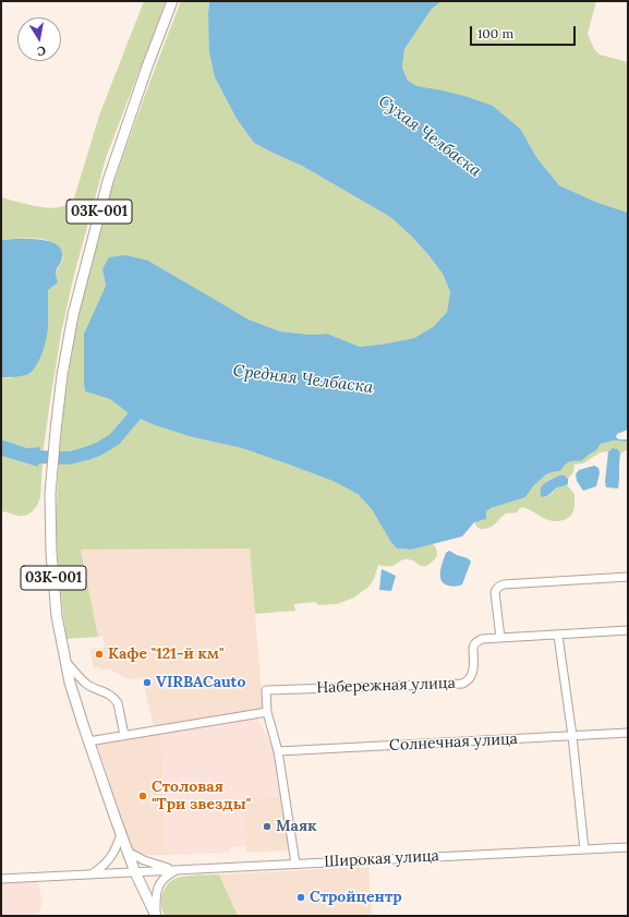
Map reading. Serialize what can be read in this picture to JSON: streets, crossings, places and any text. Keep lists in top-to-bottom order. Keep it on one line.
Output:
{"streets":{"main road":["03К-001"],"street":["Набережная улица","Солнечная улица","Широкая улица"]},"crossings":[["03К-001","Широкая улица"]],"water":["Сухая Челбаска","Средняя Челбаска"],"places":["Кафе \"121-й км\"","VIRBACauto","Столовая \"Три звезды\"","Маяк","Стройцентр"],"scale_bar":"100 m","north":"bottom"}
